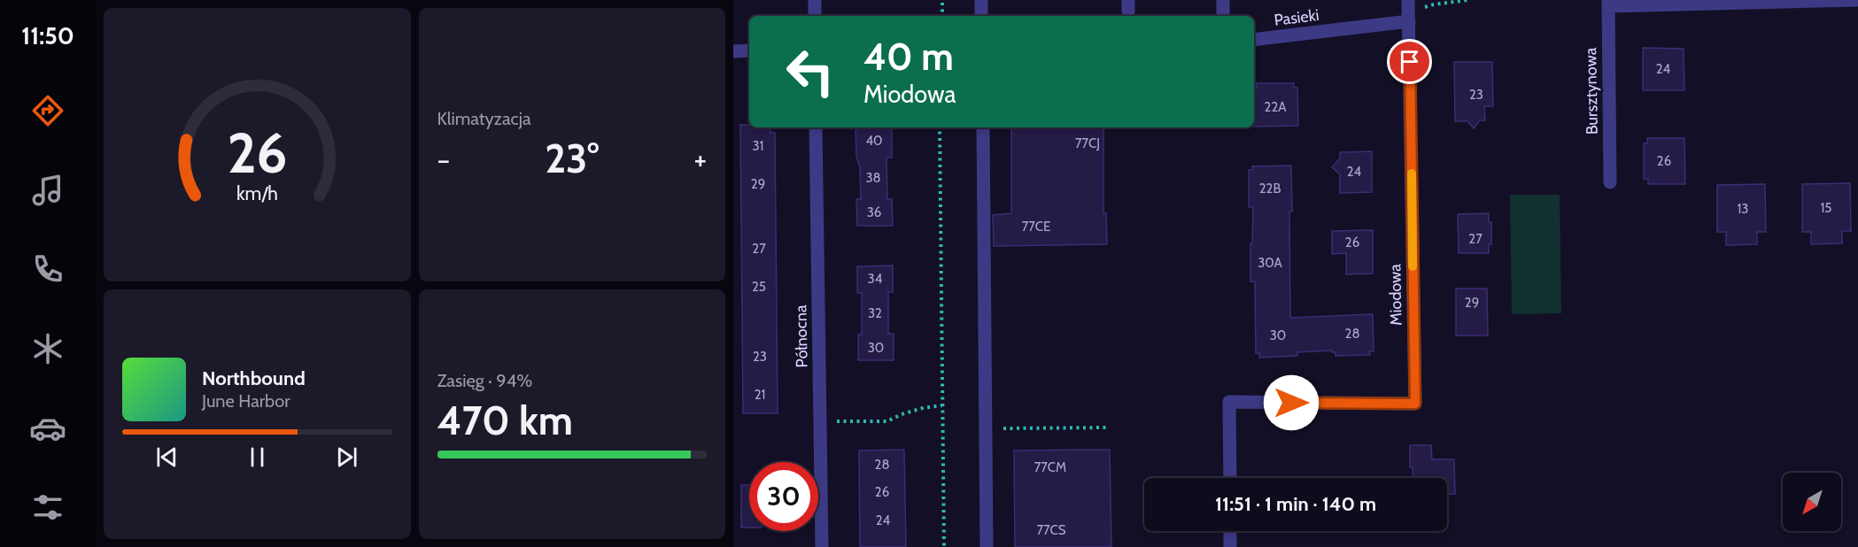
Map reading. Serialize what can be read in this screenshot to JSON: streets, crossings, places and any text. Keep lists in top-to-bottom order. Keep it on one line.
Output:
{"streets":{"street":["Pasieki","Bursztynowa","Miodowa","Północna"]},"crossings":[["Pasieki","Miodowa"]],"house_numbers":["24","23","22A","40","77CJ","31","26","24","38","29","22B","15","13","36","77CE","27","26","27","30A","34","25","29","32","28","30","30","23","21","28","77CM","26","24","77CS"],"north":"bottom left","page":{"tabs":"11:50","tile":["Klimatyzacja",["Zasięg · 94%","470 km"]],"turn":["40 m","Miodowa"],"heat":["−","23°","+"],"song":["Northbound","June Harbor"],"limit":"30","trip":"11:51 · 1 min · 140 m","gauge":["26","km/h"]}}
